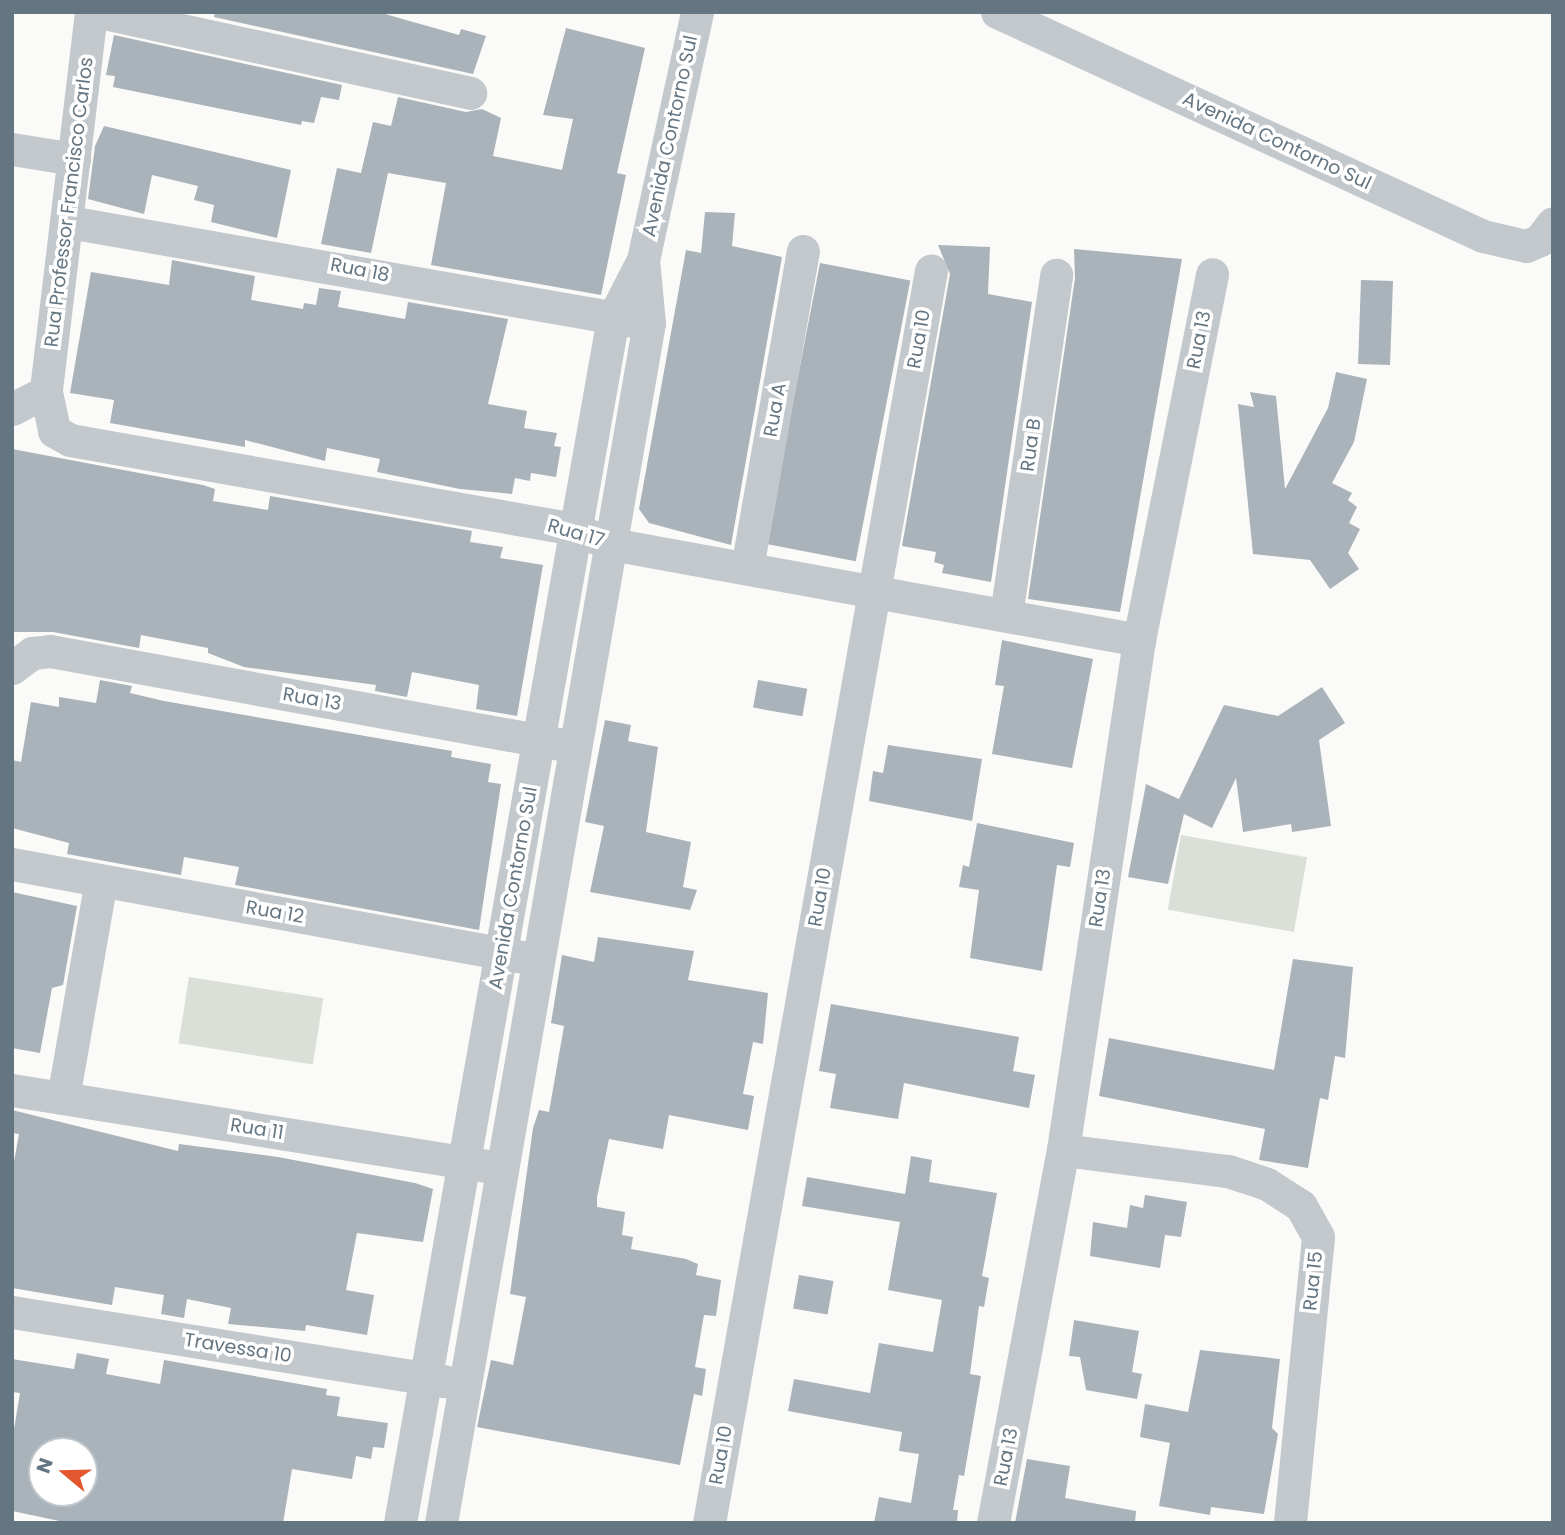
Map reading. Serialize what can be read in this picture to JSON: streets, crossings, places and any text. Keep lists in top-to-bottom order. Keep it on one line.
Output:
{"streets":{"street":["Avenida Contorno Sul","Rua Professor Francisco Carlos","Rua 18","Rua 10","Rua 13","Rua A","Rua B","Rua 17","Rua 12","Rua 11","Rua 15","Travessa 10"]},"crossings":[["Avenida Contorno Sul","Rua 18"],["Avenida Contorno Sul","Rua 13"],["Avenida Contorno Sul","Rua 17"],["Avenida Contorno Sul","Rua 12"],["Avenida Contorno Sul","Rua 11"],["Avenida Contorno Sul","Travessa 10"],["Rua Professor Francisco Carlos","Rua 18"],["Rua Professor Francisco Carlos","Rua 17"],["Rua 10","Rua 17"],["Rua 13","Rua 17"],["Rua 13","Rua 15"],["Rua A","Rua 17"],["Rua B","Rua 17"]],"north":"left"}
